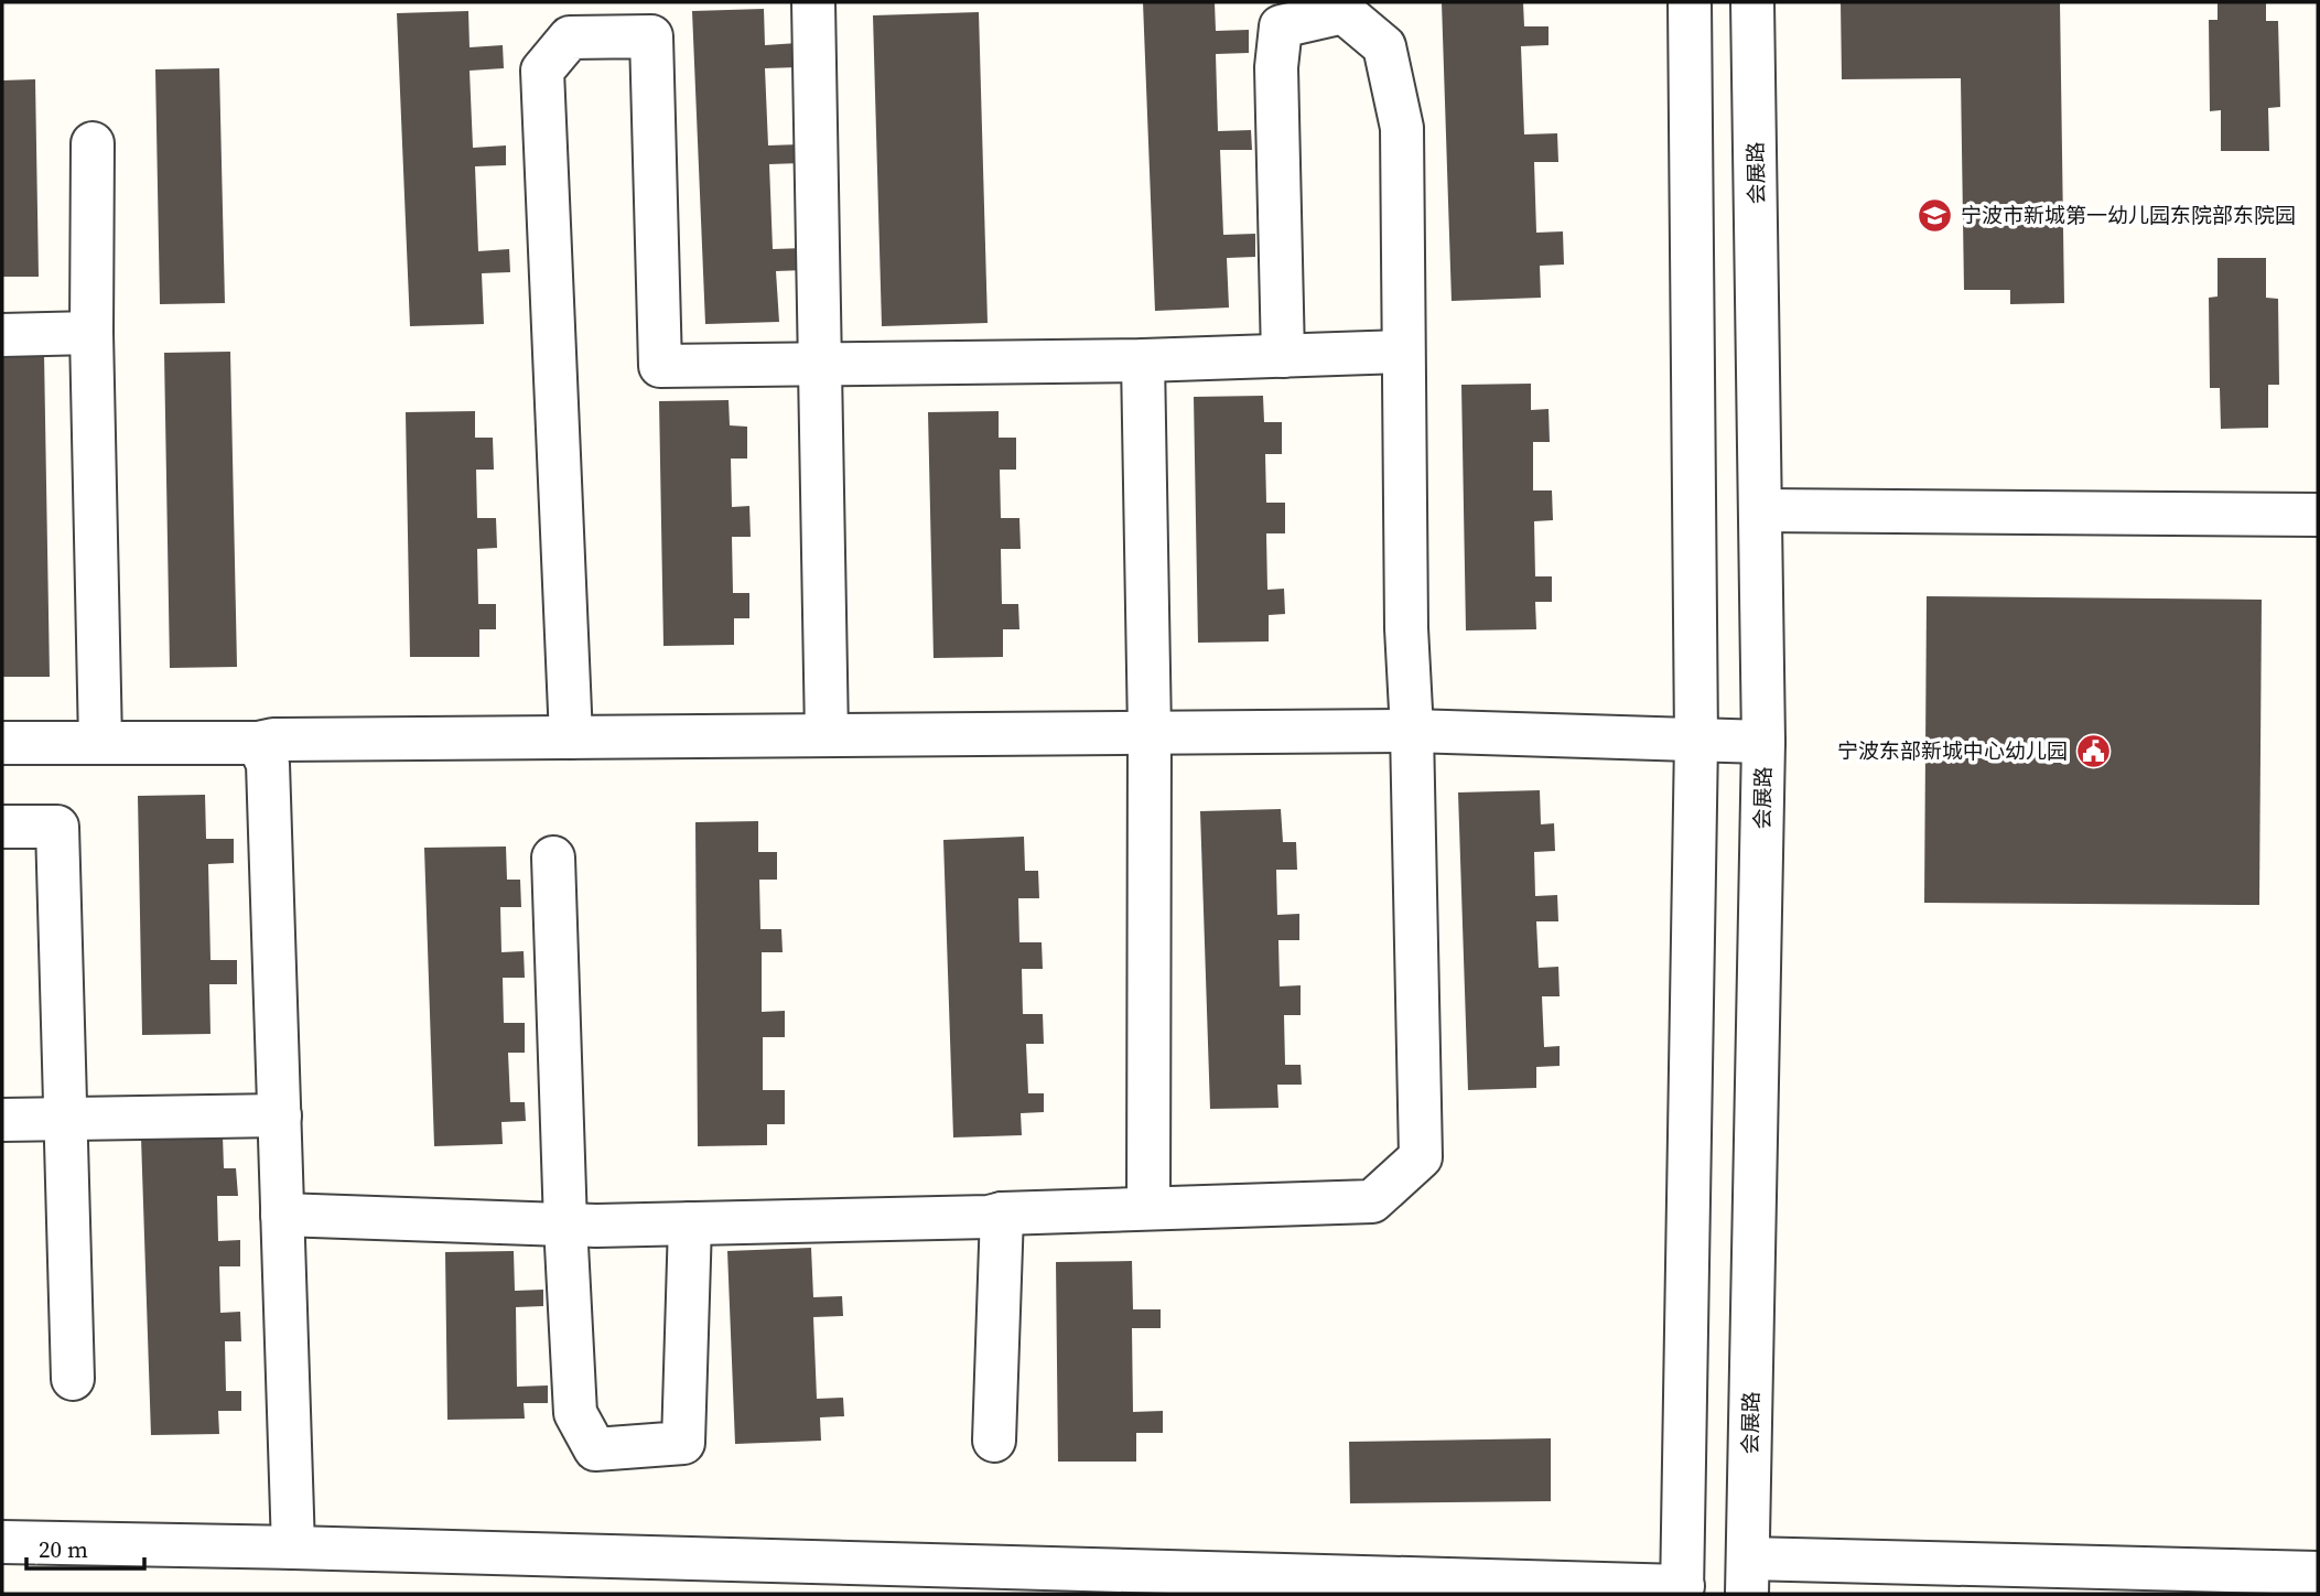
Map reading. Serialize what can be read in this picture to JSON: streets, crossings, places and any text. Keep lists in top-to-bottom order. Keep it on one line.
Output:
{"streets":{"street":["会展路"]},"places":{"school or university":["宁波市新城第一幼儿园东院部东院园"],"public building":["宁波东部新城中心幼儿园"]},"scale_bar":"20 m"}
